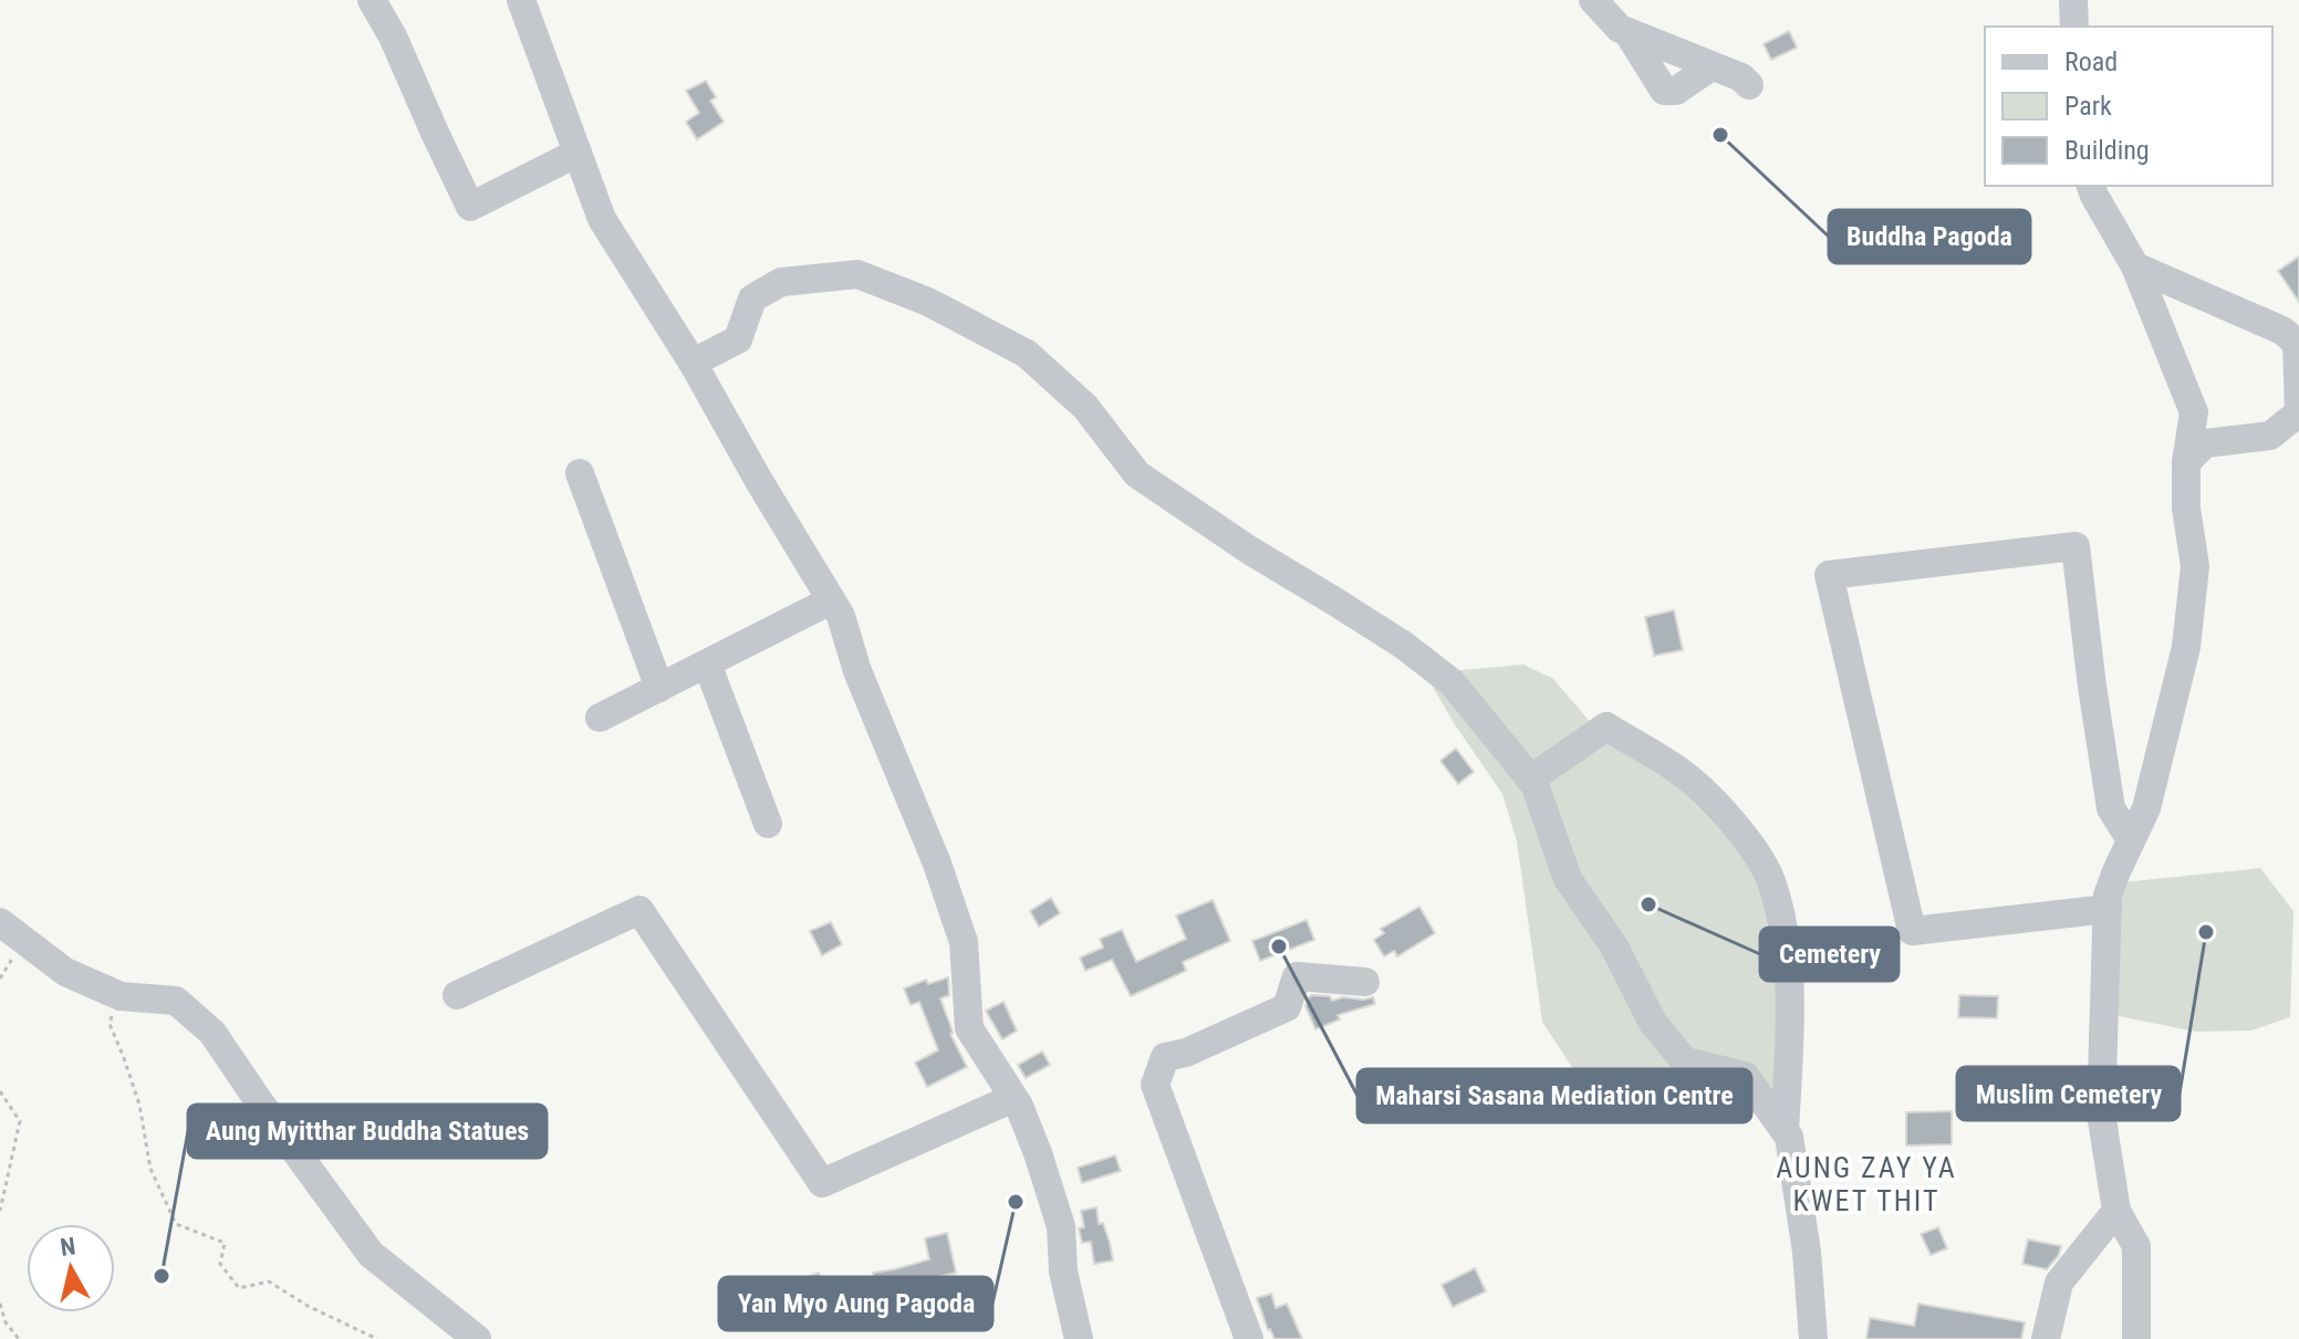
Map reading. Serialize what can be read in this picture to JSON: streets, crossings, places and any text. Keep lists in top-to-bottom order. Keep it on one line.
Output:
{"districts":["AUNG ZAY YA KWET THIT"],"places":["Buddha Pagoda","Cemetery","Muslim Cemetery","Maharsi Sasana Mediation Centre","Yan Myo Aung Pagoda","Aung Myitthar Buddha Statues"],"legend":["Road","Park","Building"],"north":"top"}
